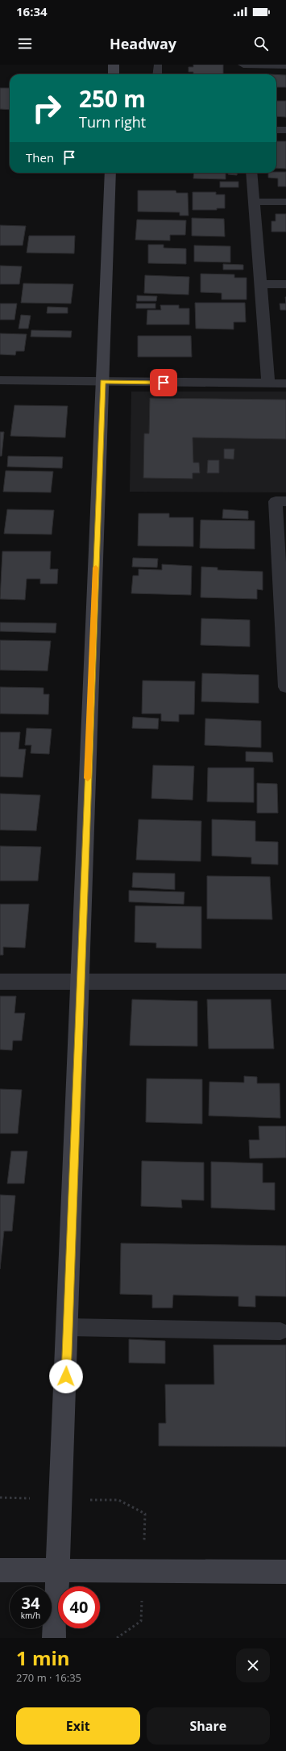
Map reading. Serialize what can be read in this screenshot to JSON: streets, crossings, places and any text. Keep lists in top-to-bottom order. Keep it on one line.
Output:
{"page":{"status":"16:34","header":"Headway","turn":["250 m","Turn right"],"then":"Then","speed":"34 km/h","limit":"40","heading":["1 min","270 m · 16:35"],"buttons":["Exit","Share"]}}
